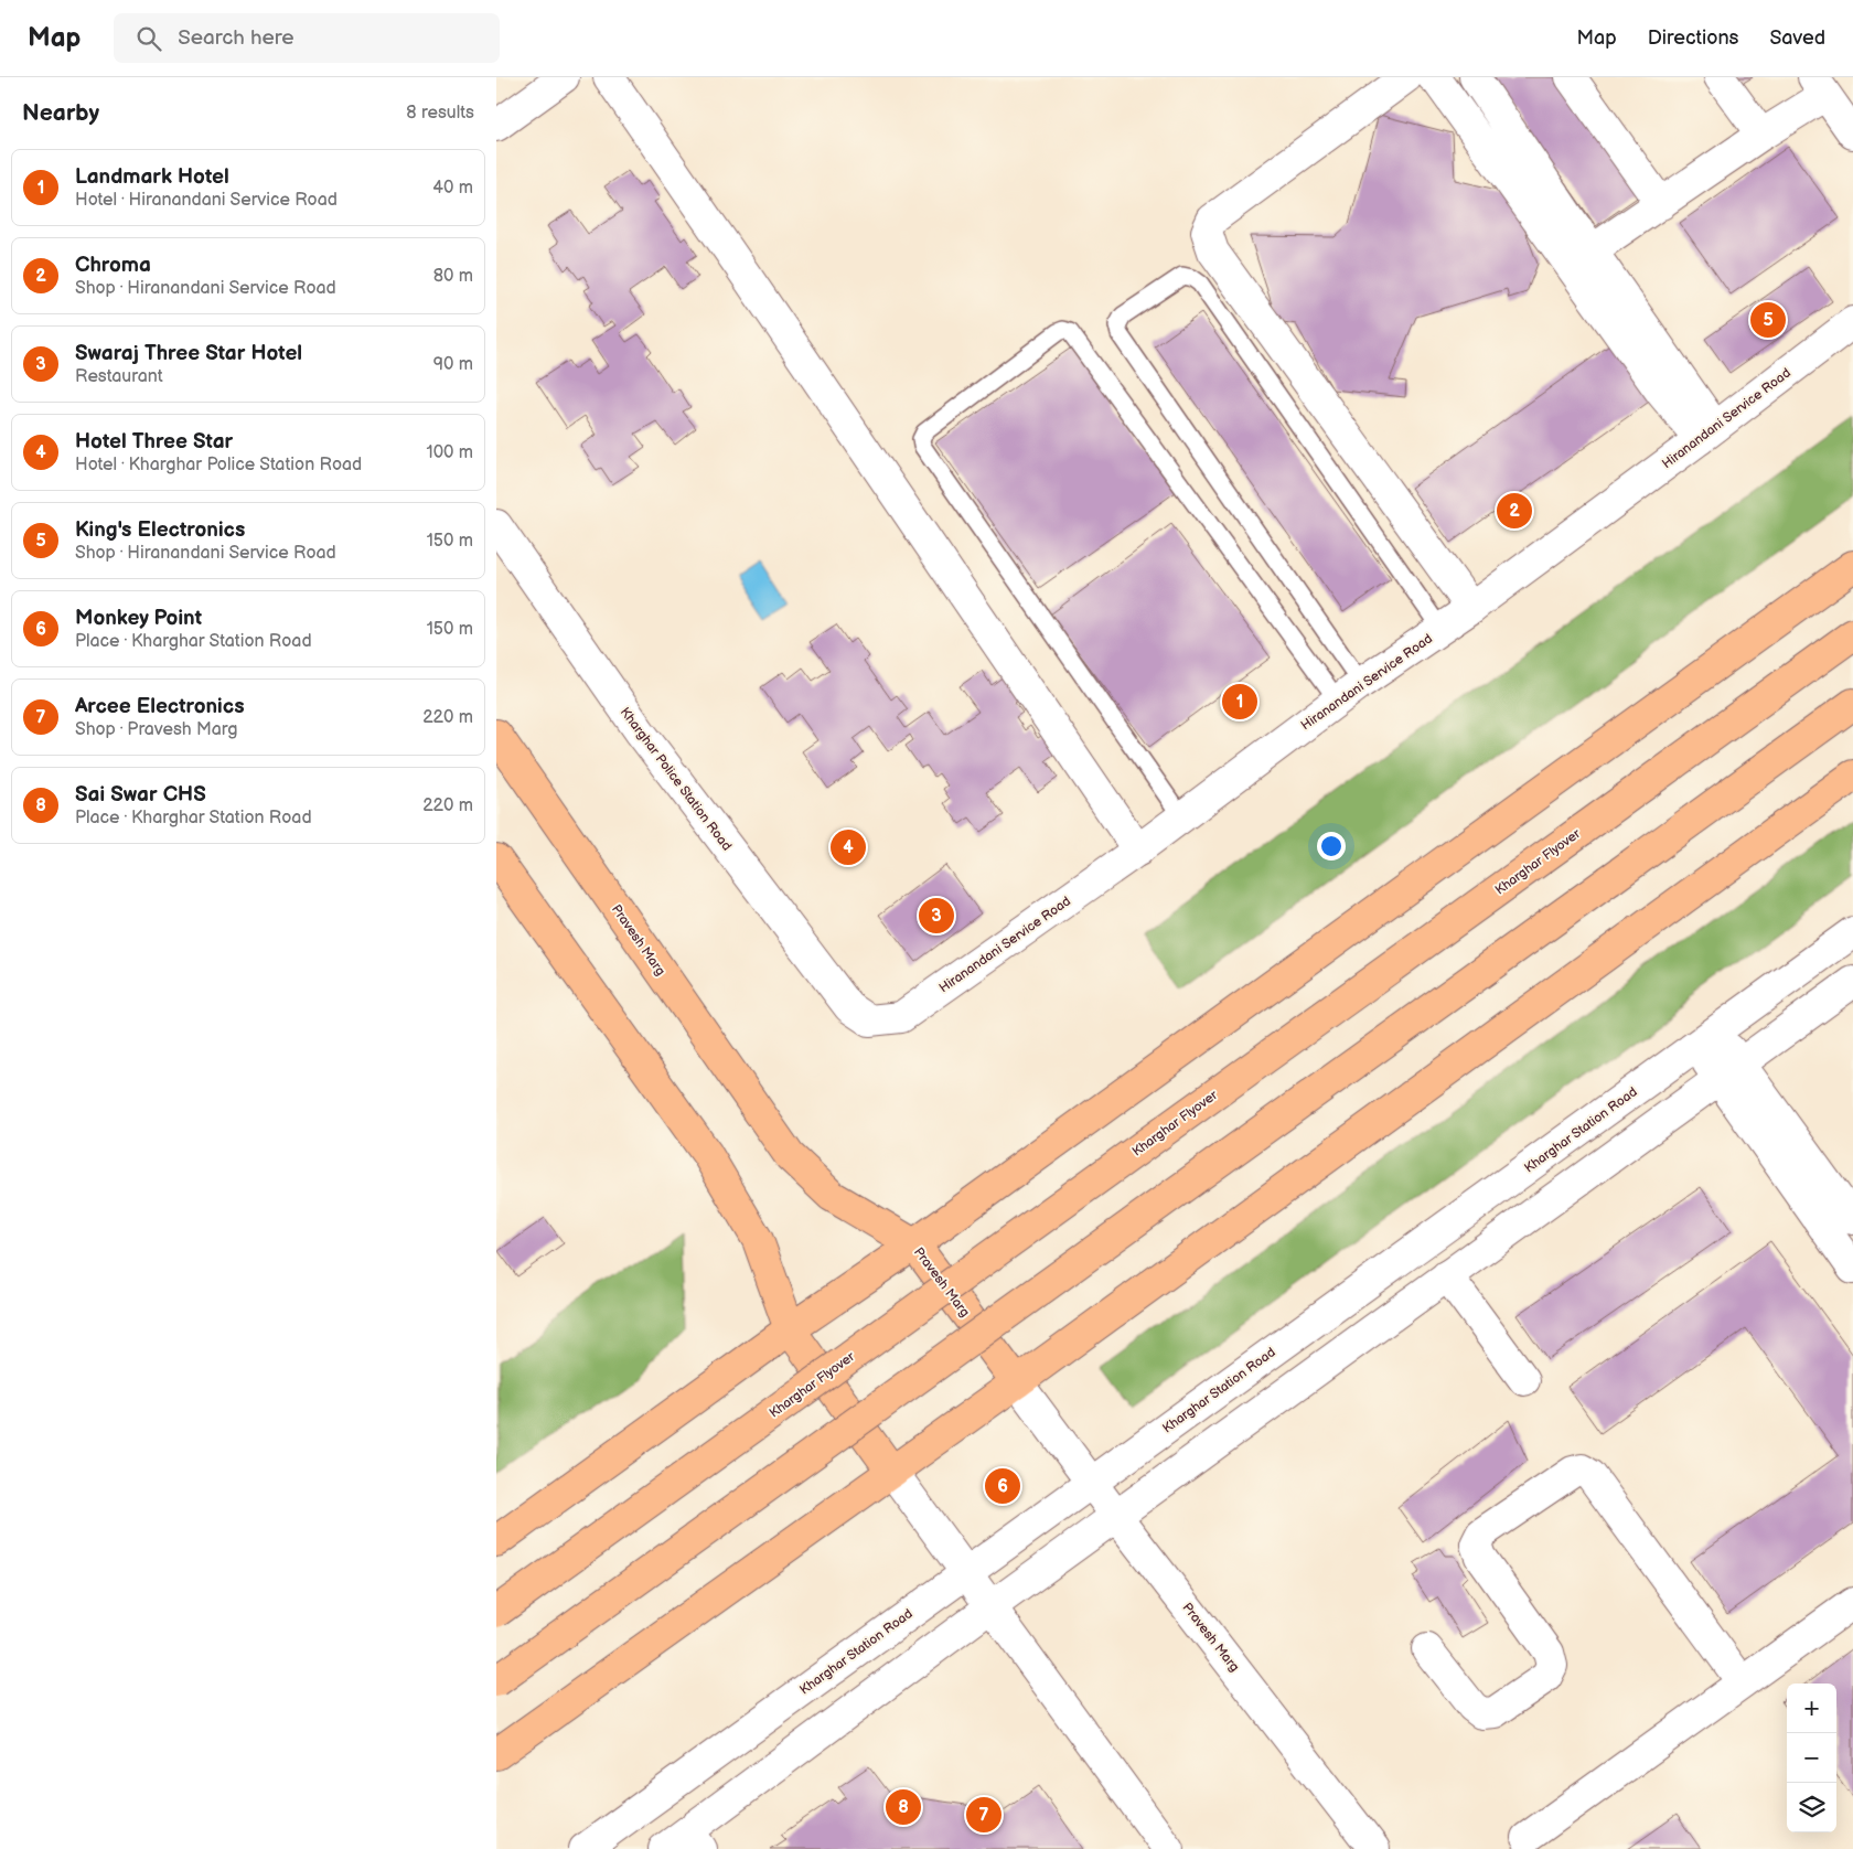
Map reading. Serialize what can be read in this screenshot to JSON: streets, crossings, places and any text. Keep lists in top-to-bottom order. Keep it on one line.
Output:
{"streets":{"main road":["Kharghar Flyover","Pravesh Marg"],"street":["Hiranandani Service Road","Kharghar Police Station Road","Kharghar Station Road"]},"crossings":[["Hiranandani Service Road","Kharghar Police Station Road"],["Pravesh Marg","Kharghar Station Road"]],"page":{"header":"Map","search":"Search here","nav":["Map","Directions","Saved"],"heading":["Nearby","8 results"],"list":[{"mark":"1","name":"Landmark Hotel","note":"Hotel · Hiranandani Service Road","value":"40 m"},{"mark":"2","name":"Chroma","note":"Shop · Hiranandani Service Road","value":"80 m"},{"mark":"3","name":"Swaraj Three Star Hotel","note":"Restaurant","value":"90 m"},{"mark":"4","name":"Hotel Three Star","note":"Hotel · Kharghar Police Station Road","value":"100 m"},{"mark":"5","name":"King's Electronics","note":"Shop · Hiranandani Service Road","value":"150 m"},{"mark":"6","name":"Monkey Point","note":"Place · Kharghar Station Road","value":"150 m"},{"mark":"7","name":"Arcee Electronics","note":"Shop · Pravesh Marg","value":"220 m"},{"mark":"8","name":"Sai Swar CHS","note":"Place · Kharghar Station Road","value":"220 m"}],"pins":["5","2","1","4","3","6","8","7"],"map_buttons":["+","−"]}}
